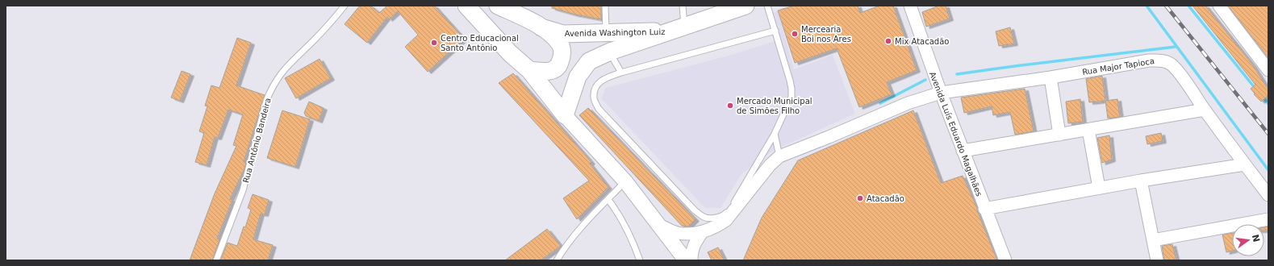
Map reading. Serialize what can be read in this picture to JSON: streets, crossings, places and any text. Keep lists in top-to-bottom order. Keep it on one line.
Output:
{"streets":{"main road":["Avenida Washington Luiz"],"street":["Rua Major Tapioca","Avenida Luís Eduardo Magalhães"],"lane":["Rua Antônio Bandeira"]},"crossings":[["Rua Major Tapioca","Avenida Luís Eduardo Magalhães"]],"places":["Mercearia Boi nos Ares","Mix Atacadão","Centro Educacional Santo Antônio","Mercado Municipal de Simões Filho","Atacadão"],"north":"right"}
